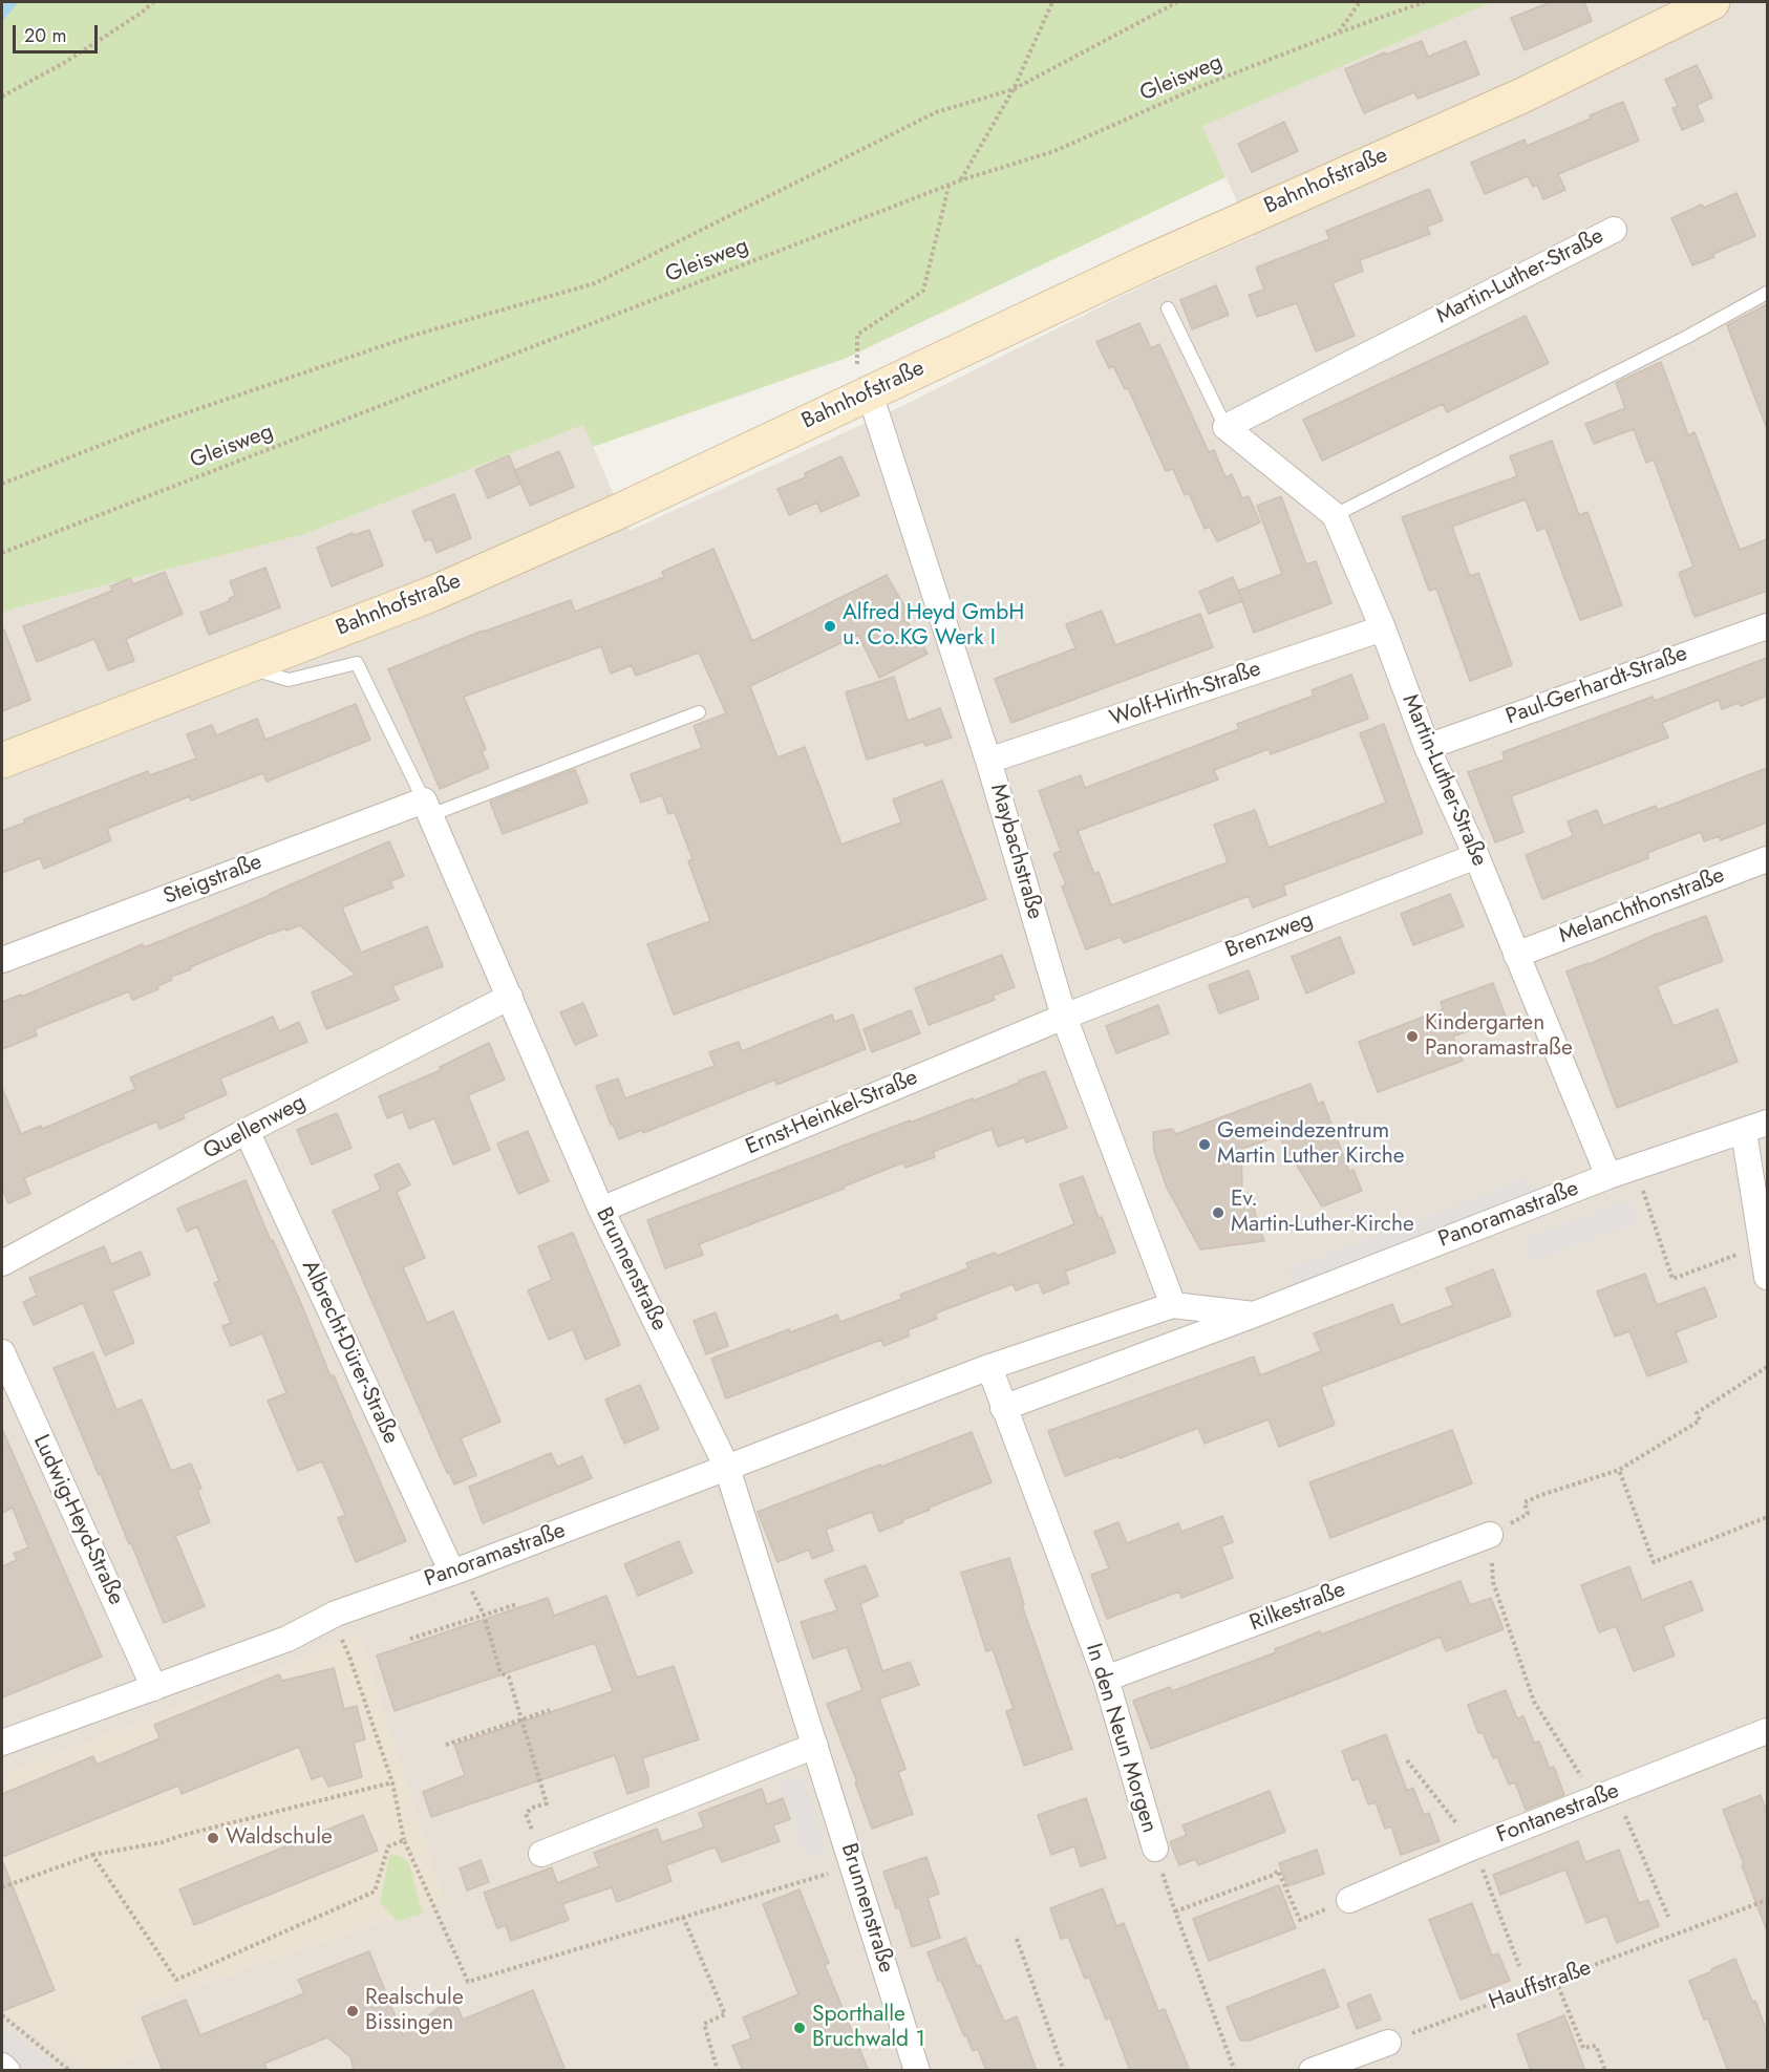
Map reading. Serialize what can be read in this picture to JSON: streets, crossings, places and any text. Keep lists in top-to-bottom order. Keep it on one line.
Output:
{"streets":{"street":["Bahnhofstraße","Martin-Luther-Straße","Paul-Gerhardt-Straße","Wolf-Hirth-Straße","Maybachstraße","Steigstraße","Melanchthonstraße","Brenzweg","Ernst-Heinkel-Straße","Quellenweg","Panoramastraße","Brunnenstraße","Albrecht-Dürer-Straße","Ludwig-Heyd-Straße","Rilkestraße","In den Neun Morgen","Fontanestraße"],"path":["Gleisweg","Hauffstraße"]},"crossings":[["Bahnhofstraße","Maybachstraße"],["Martin-Luther-Straße","Paul-Gerhardt-Straße"],["Martin-Luther-Straße","Wolf-Hirth-Straße"],["Martin-Luther-Straße","Melanchthonstraße"],["Martin-Luther-Straße","Brenzweg"],["Martin-Luther-Straße","Panoramastraße"],["Wolf-Hirth-Straße","Maybachstraße"],["Maybachstraße","Brenzweg"],["Maybachstraße","Ernst-Heinkel-Straße"],["Maybachstraße","Panoramastraße"],["Steigstraße","Brunnenstraße"],["Brenzweg","Ernst-Heinkel-Straße"],["Ernst-Heinkel-Straße","Brunnenstraße"],["Quellenweg","Brunnenstraße"],["Quellenweg","Albrecht-Dürer-Straße"],["Panoramastraße","Brunnenstraße"],["Panoramastraße","Albrecht-Dürer-Straße"],["Panoramastraße","Ludwig-Heyd-Straße"],["Panoramastraße","In den Neun Morgen"],["Rilkestraße","In den Neun Morgen"]],"places":["Alfred Heyd GmbH u. Co.KG Werk I","Kindergarten Panoramastraße","Gemeindezentrum Martin Luther Kirche","Ev. Martin-Luther-Kirche","Waldschule","Realschule Bissingen","Sporthalle Bruchwald 1"],"scale_bar":"20 m"}
